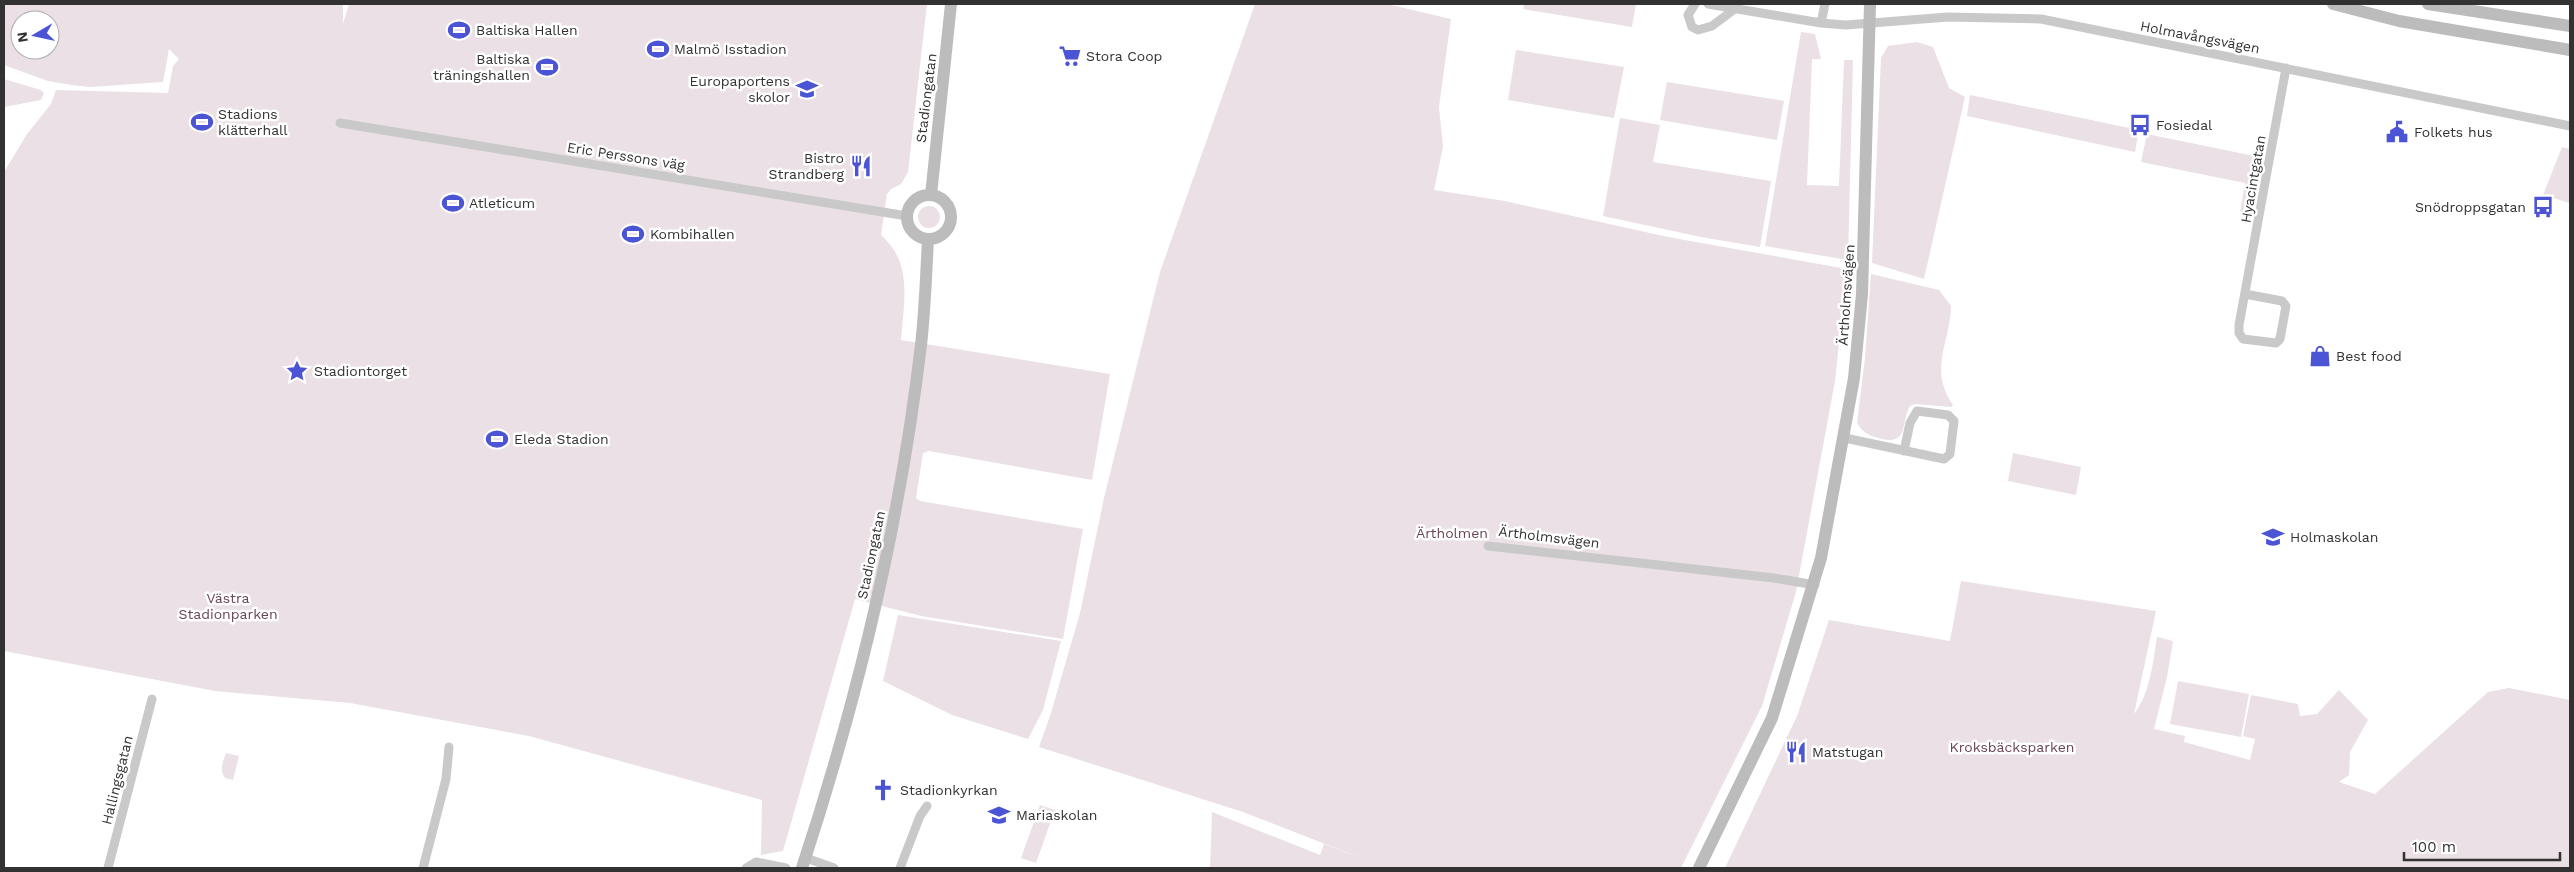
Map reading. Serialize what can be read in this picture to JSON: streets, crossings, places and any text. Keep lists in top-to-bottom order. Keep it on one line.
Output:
{"streets":{"main road":["Stadiongatan","Ärtholmsvägen"],"street":["Holmavångsvägen","Eric Perssons väg","Hyacintgatan","Hallingsgatan"]},"crossings":[["Holmavångsvägen","Hyacintgatan"],["Holmavångsvägen","Ärtholmsvägen"],["Stadiongatan","Eric Perssons väg"]],"parks":["Ärtholmen","Västra Stadionparken","Kroksbäcksparken"],"places":{"sports":["Baltiska Hallen","Malmö Isstadion","Baltiska träningshallen","Stadions klätterhall","Atleticum","Kombihallen","Eleda Stadion"],"supermarket":["Stora Coop"],"school or university":["Europaportens skolor","Holmaskolan","Mariaskolan"],"bus stop":["Fosiedal","Snödroppsgatan"],"public building":["Folkets hus"],"restaurant":["Bistro Strandberg","Matstugan"],"shop":["Best food"],"place":["Stadiontorget"],"church":["Stadionkyrkan"]},"scale_bar":"100 m","north":"left"}
